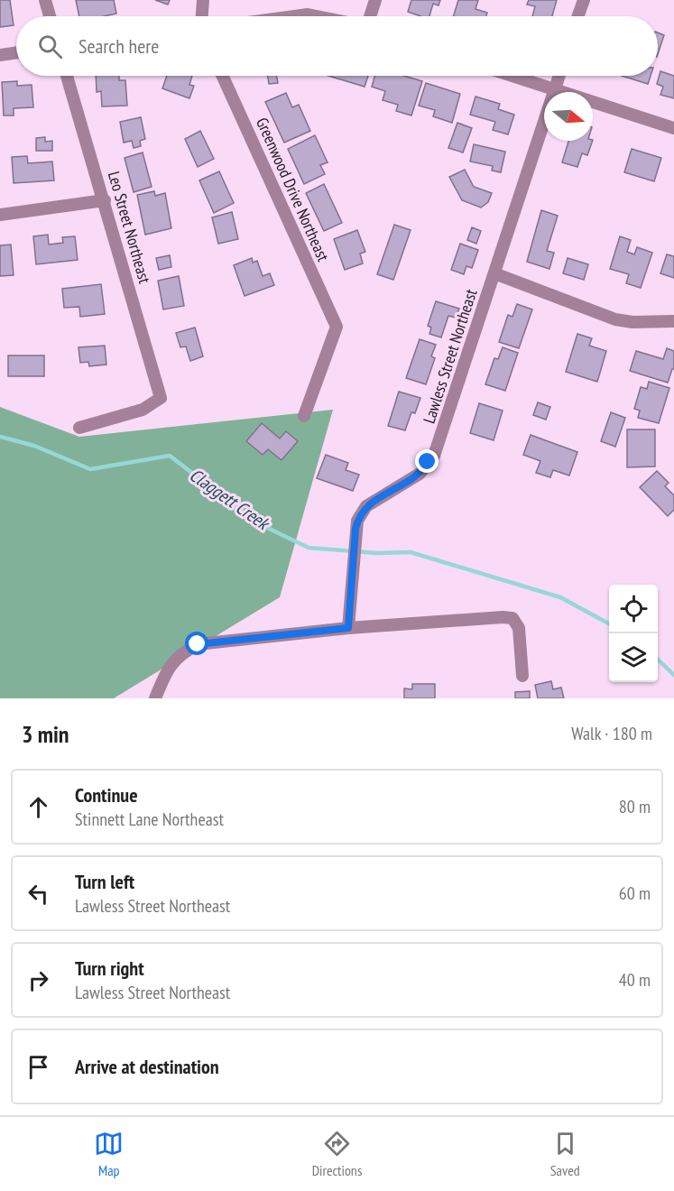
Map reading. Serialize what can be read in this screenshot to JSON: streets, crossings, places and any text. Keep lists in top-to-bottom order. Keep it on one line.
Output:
{"streets":{"street":["Greenwood Drive Northeast","Leo Street Northeast","Lawless Street Northeast"]},"water":["Claggett Creek"],"north":"right","page":{"search":"Search here","heading":["3 min","Walk · 180 m"],"list":[["Continue","Stinnett Lane Northeast","80 m"],["Turn left","Lawless Street Northeast","60 m"],["Turn right","Lawless Street Northeast","40 m"],"Arrive at destination"],"nav":["Map","Directions","Saved"]}}
